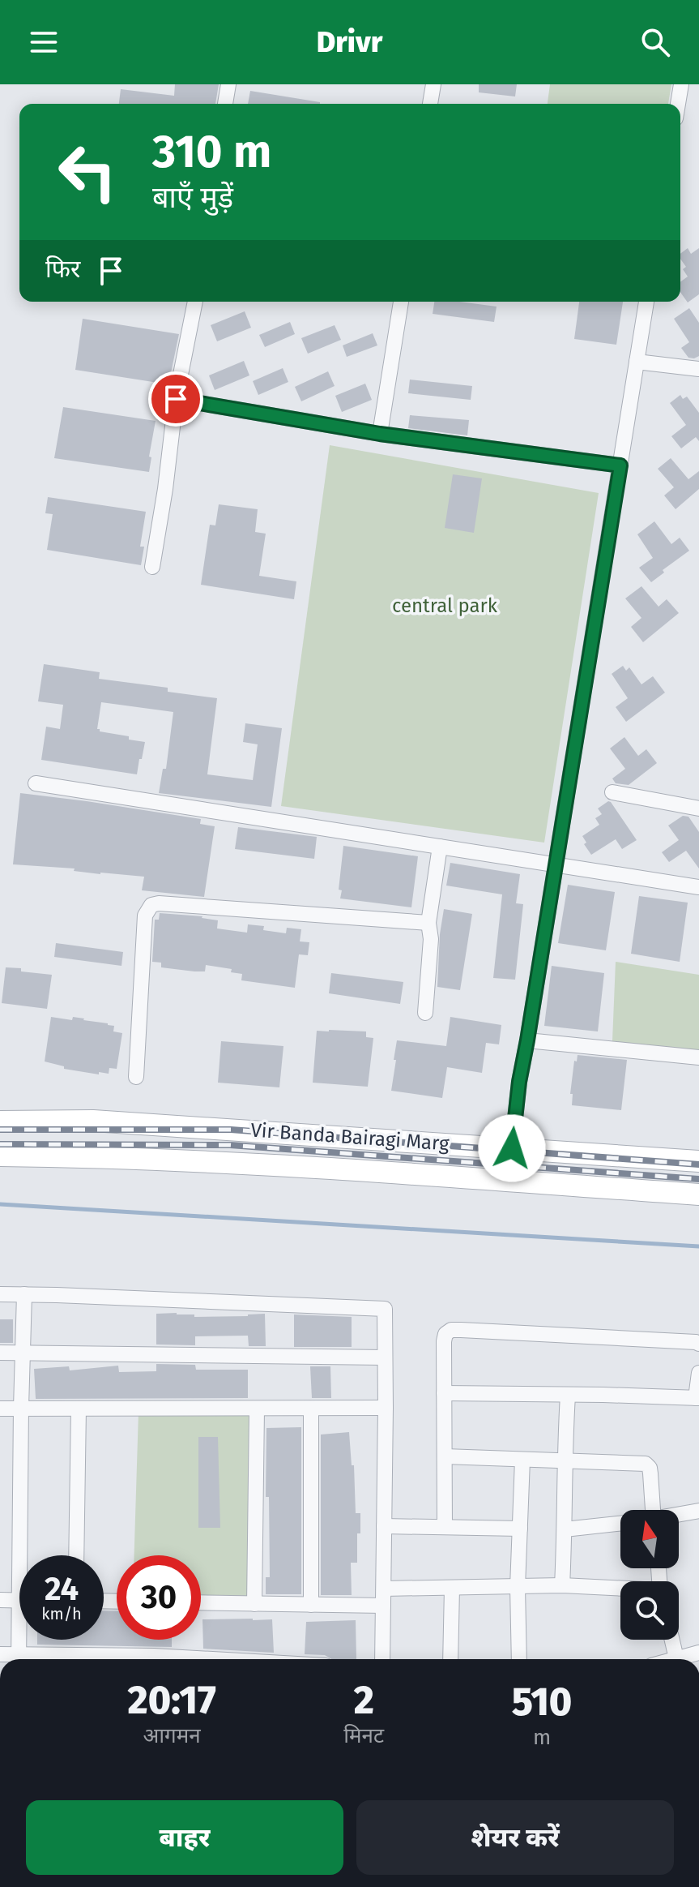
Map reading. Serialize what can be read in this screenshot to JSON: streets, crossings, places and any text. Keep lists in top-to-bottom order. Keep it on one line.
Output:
{"streets":{"main road":["Vir Banda Bairagi Marg"]},"parks":["central park"],"north":"top","page":{"header":"Drivr","turn":["310 m","बाएँ मुड़ें"],"then":"फिर","speed":"24 km/h","limit":"30","eta":["20:17","आगमन","2","मिनट","510","m"],"buttons":["बाहर","शेयर करें"]}}
